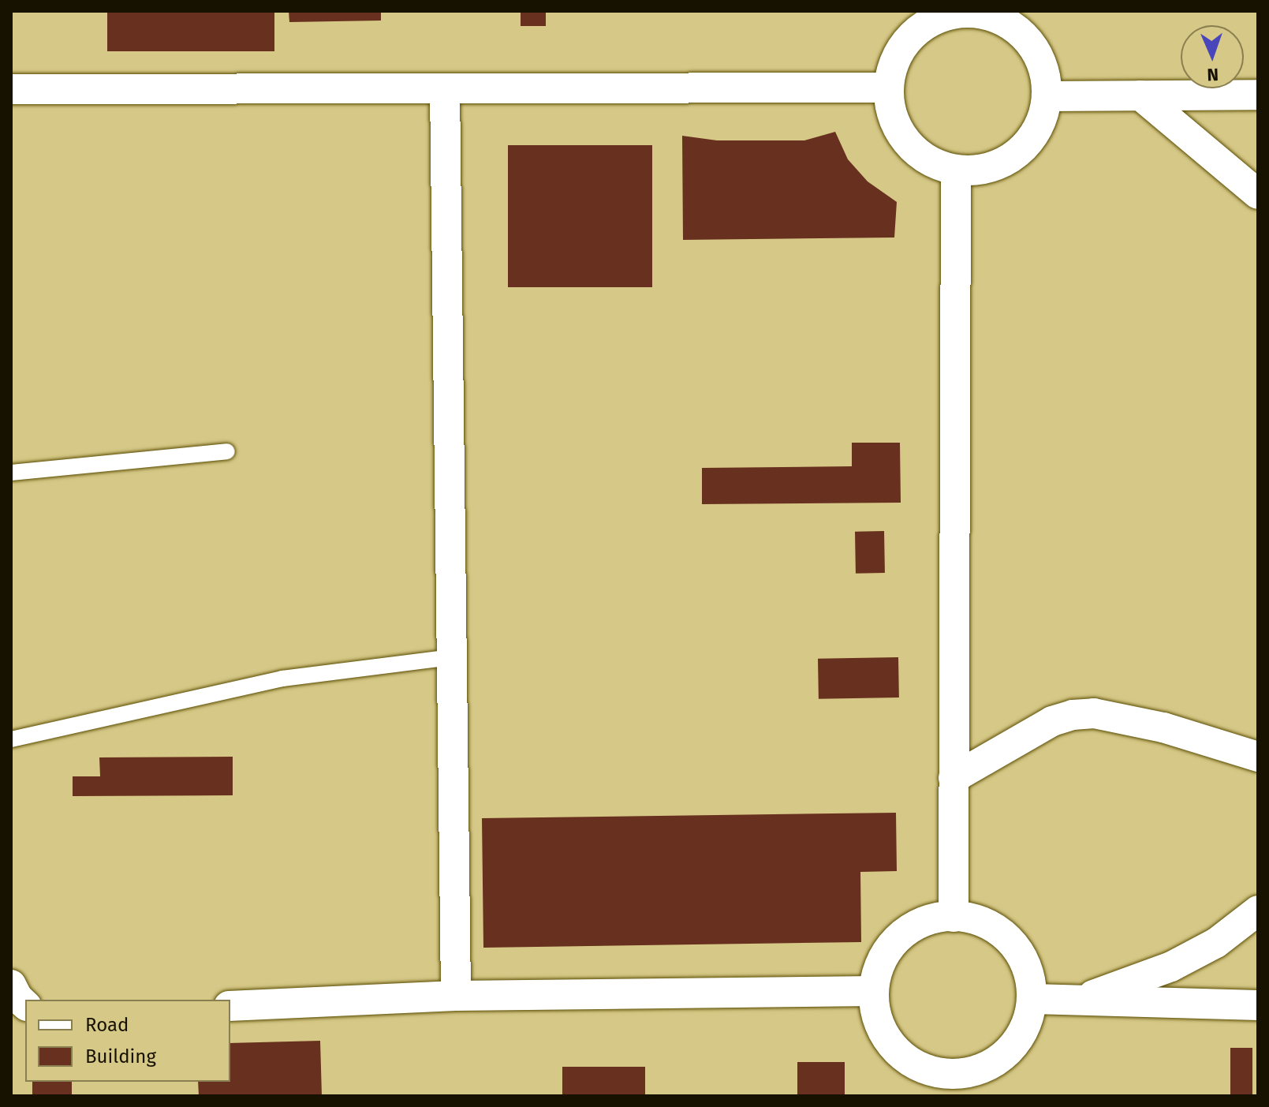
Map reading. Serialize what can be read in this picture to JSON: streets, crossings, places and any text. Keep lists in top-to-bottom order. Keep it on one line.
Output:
{"legend":["Road","Building"],"north":"bottom"}
